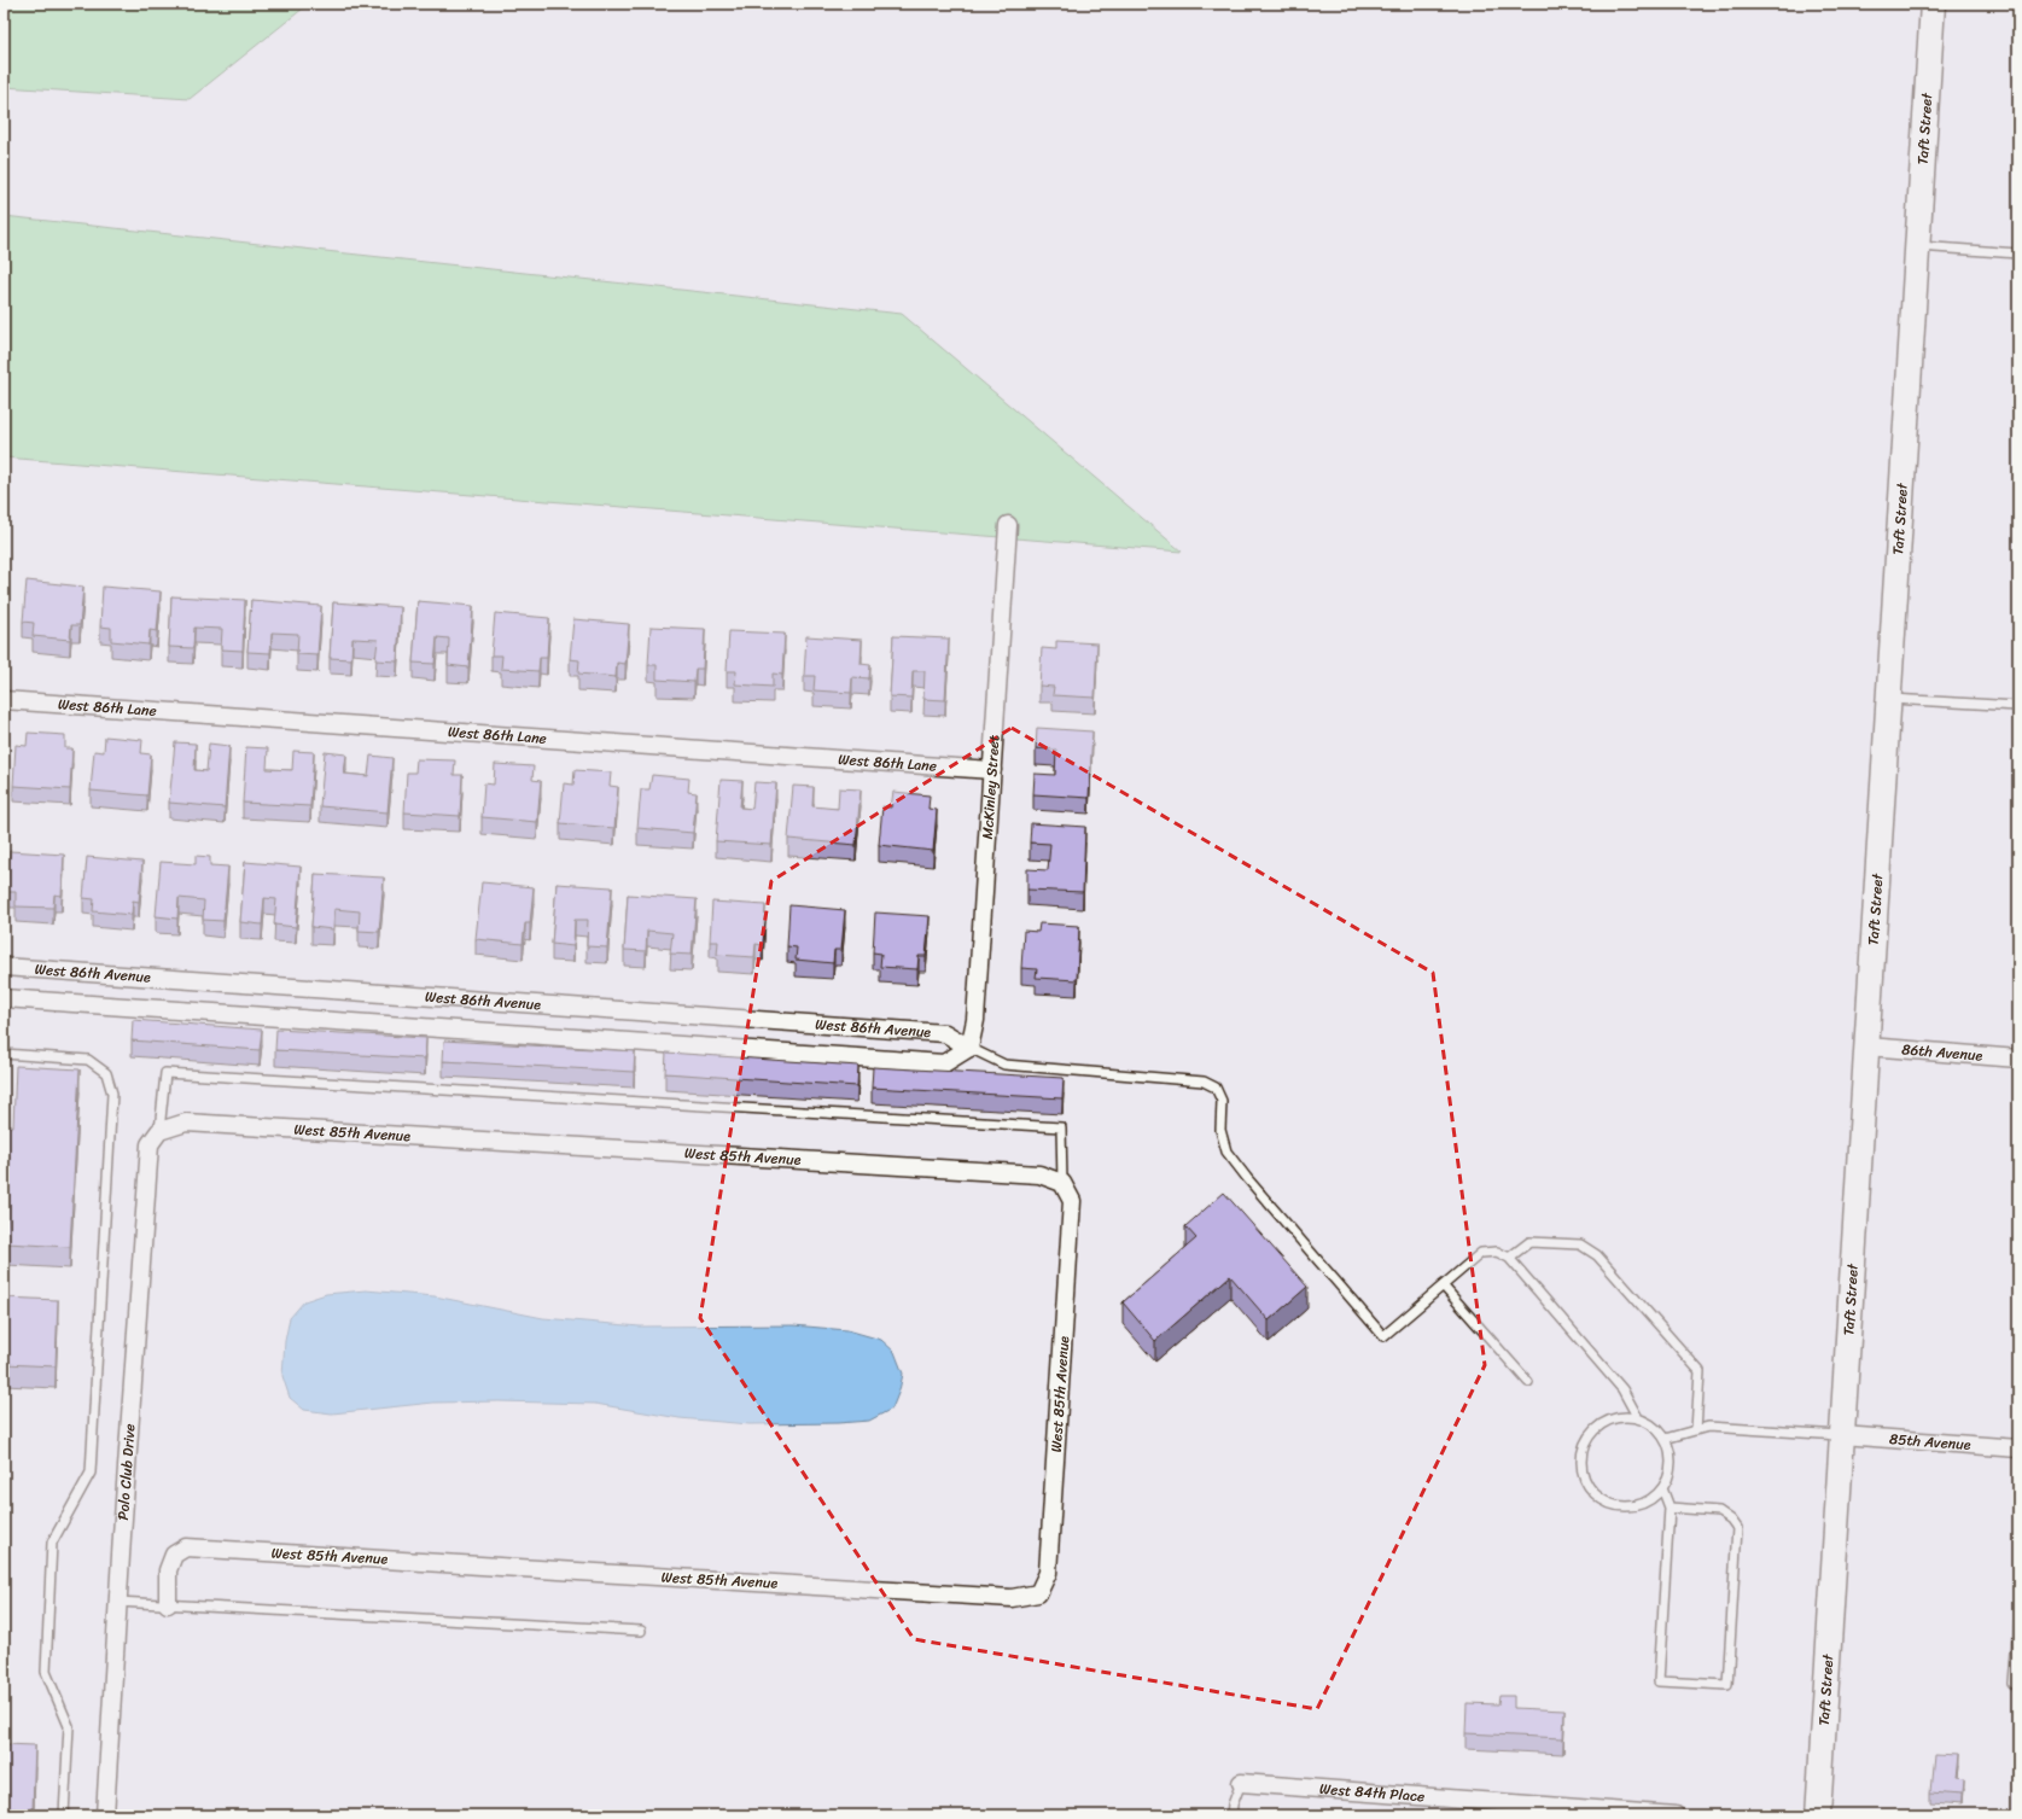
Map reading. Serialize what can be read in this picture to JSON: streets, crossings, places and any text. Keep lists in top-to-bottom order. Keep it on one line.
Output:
{"streets":{"main road":["Taft Street"],"street":["West 86th Lane","McKinley Street","West 86th Avenue","86th Avenue","West 85th Avenue","85th Avenue","Polo Club Drive","West 84th Place"]},"crossings":[["Taft Street","86th Avenue"],["Taft Street","85th Avenue"],["West 86th Lane","McKinley Street"],["McKinley Street","West 86th Avenue"],["West 85th Avenue","Polo Club Drive"]]}
